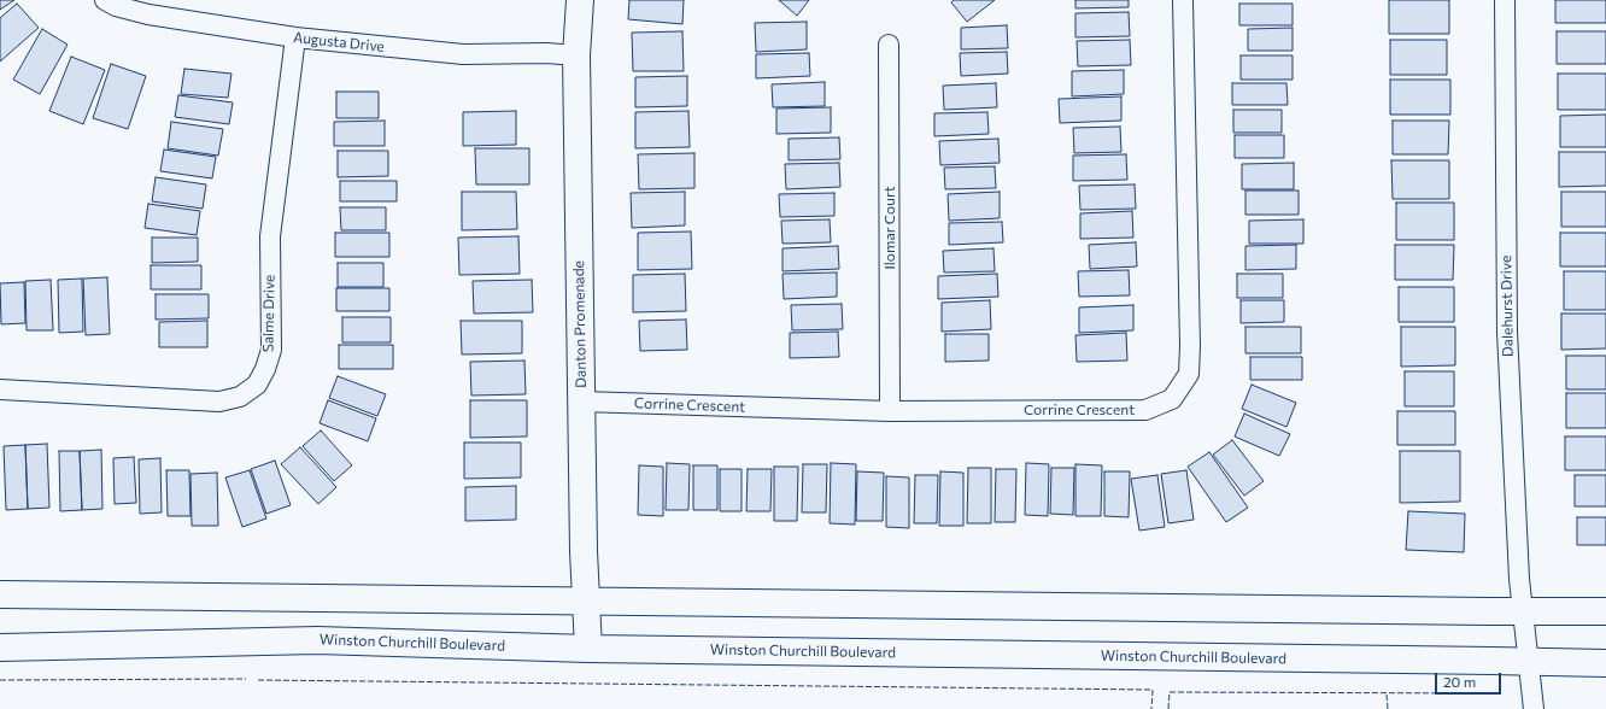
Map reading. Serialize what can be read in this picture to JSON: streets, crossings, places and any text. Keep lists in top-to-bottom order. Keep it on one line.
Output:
{"streets":{"main road":["Danton Promenade","Winston Churchill Boulevard"],"street":["Augusta Drive","Ilomar Court","Dalehurst Drive","Salme Drive","Corrine Crescent"]},"crossings":[["Augusta Drive","Salme Drive"],["Augusta Drive","Danton Promenade"],["Ilomar Court","Corrine Crescent"],["Dalehurst Drive","Winston Churchill Boulevard"],["Danton Promenade","Corrine Crescent"],["Danton Promenade","Winston Churchill Boulevard"]],"scale_bar":"20 m"}
